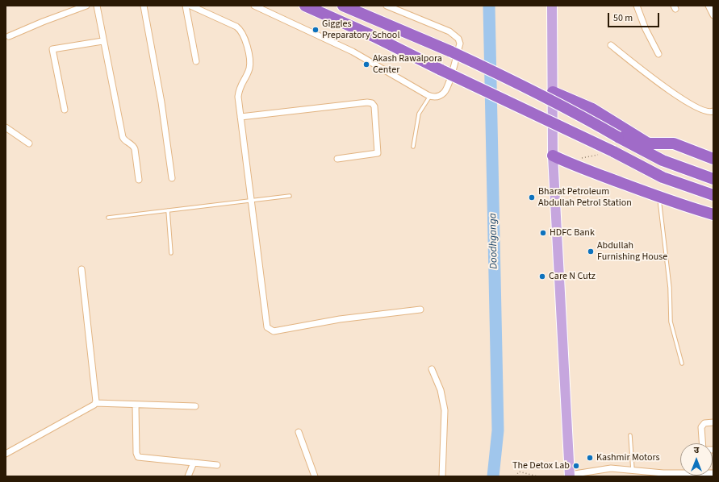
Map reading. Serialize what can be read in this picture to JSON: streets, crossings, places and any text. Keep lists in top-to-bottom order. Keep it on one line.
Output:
{"water":["Doodhganga"],"places":["Giggles Preparatory School","Akash Rawalpora Center","Bharat Petroleum Abdullah Petrol Station","HDFC Bank","Abdullah Furnishing House","Care N Cutz","Kashmir Motors","The Detox Lab"],"scale_bar":"50 m","north":"top"}
